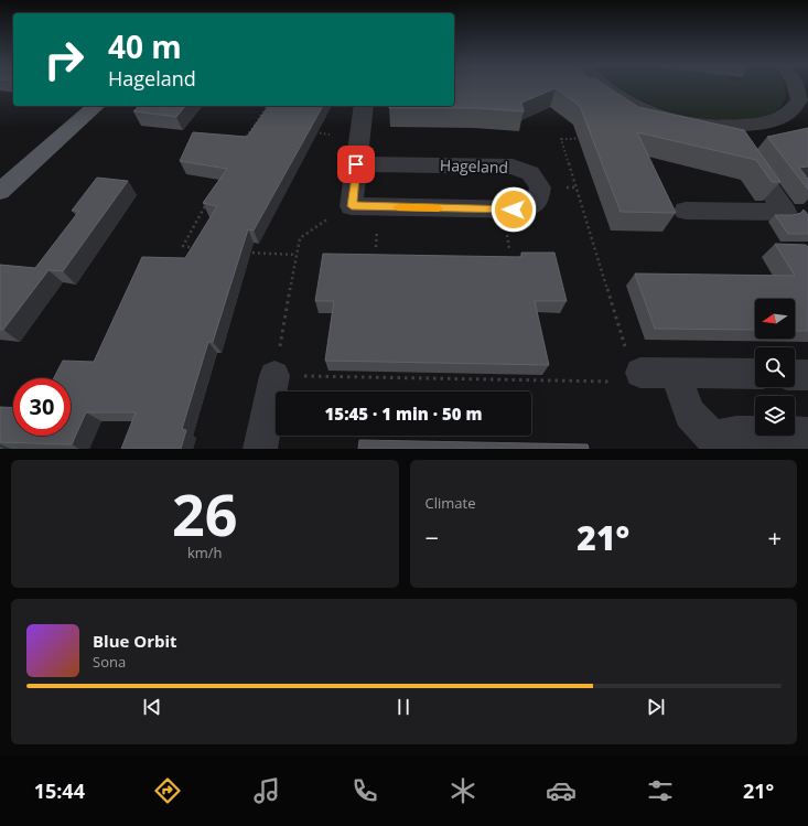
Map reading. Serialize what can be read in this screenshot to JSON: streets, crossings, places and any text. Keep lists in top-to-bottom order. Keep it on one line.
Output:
{"streets":{"street":["Hageland"]},"north":"left","page":{"turn":["40 m","Hageland"],"limit":"30","trip":"15:45 · 1 min · 50 m","tile":[["26","km/h"],"Climate"],"heat":["−","21°","+"],"song":["Blue Orbit","Sona"],"tabs":["15:44","21°"]}}
